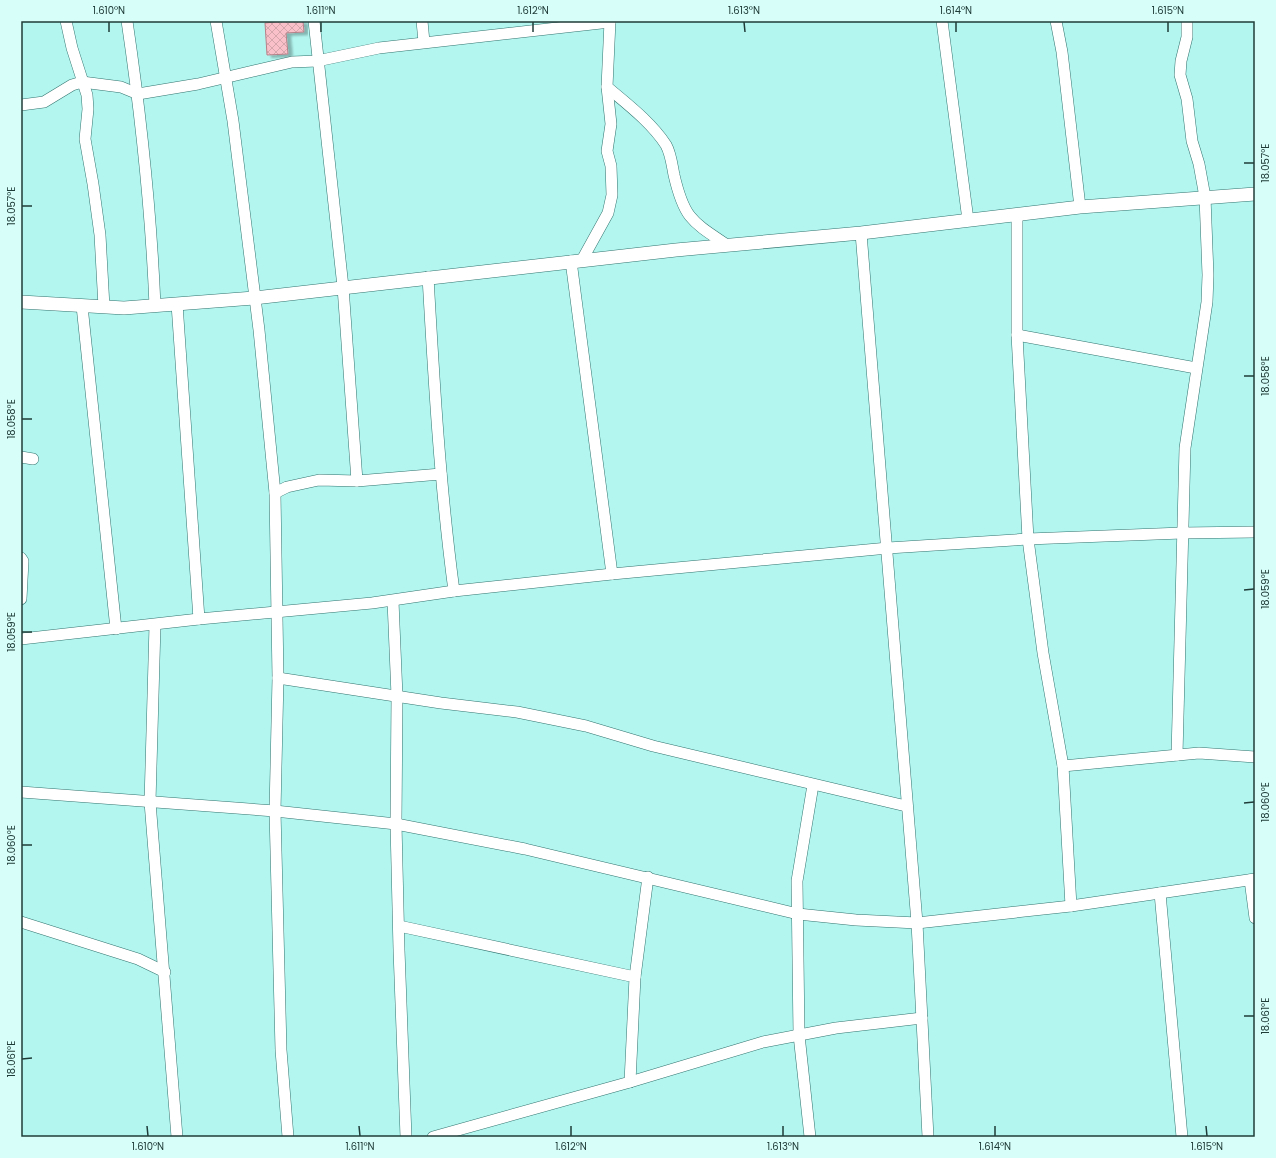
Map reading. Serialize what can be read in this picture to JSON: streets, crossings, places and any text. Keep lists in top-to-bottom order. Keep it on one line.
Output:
{"coordinates":["1.610°N","1.611°N","1.612°N","1.613°N","1.614°N","1.615°N","18.057°E","18.058°E","18.059°E","18.060°E","18.061°E"]}
